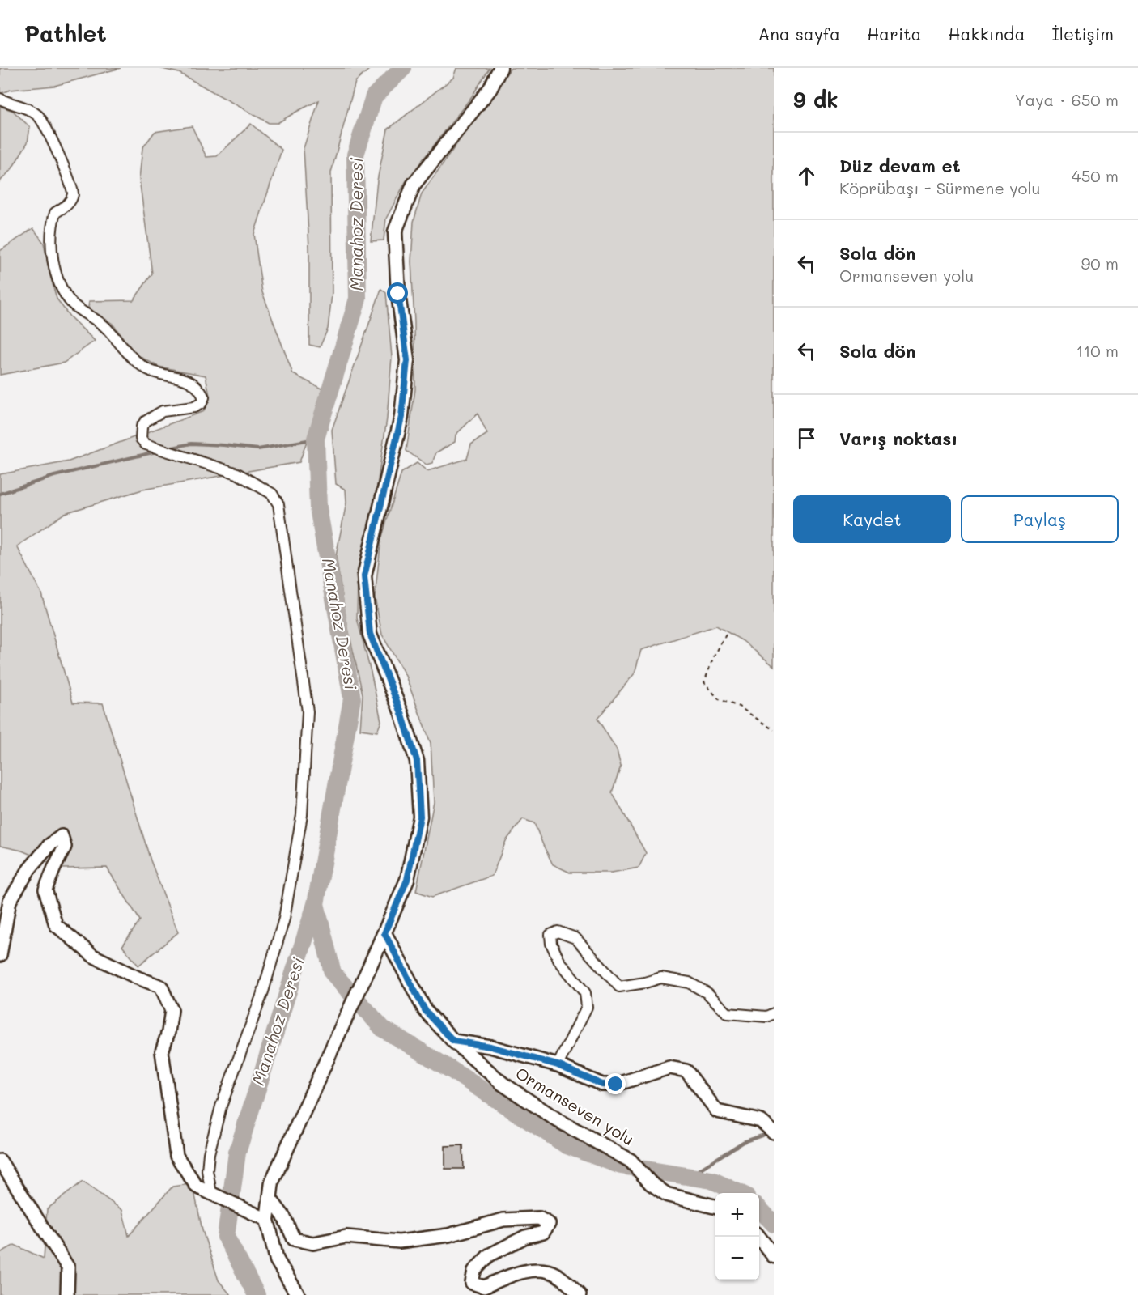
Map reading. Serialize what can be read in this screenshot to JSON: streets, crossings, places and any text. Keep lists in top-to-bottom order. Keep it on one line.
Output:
{"streets":{"main road":["Ormanseven yolu"]},"water":["Manahoz Deresi"],"page":{"header":"Pathlet","nav":["Ana sayfa","Harita","Hakkında","İletişim"],"heading":["9 dk","Yaya · 650 m"],"list":[["Düz devam et","Köprübaşı - Sürmene yolu","450 m"],["Sola dön","Ormanseven yolu","90 m"],["Sola dön","110 m"],"Varış noktası"],"buttons":["Kaydet","Paylaş"],"map_buttons":["+","−"]}}
